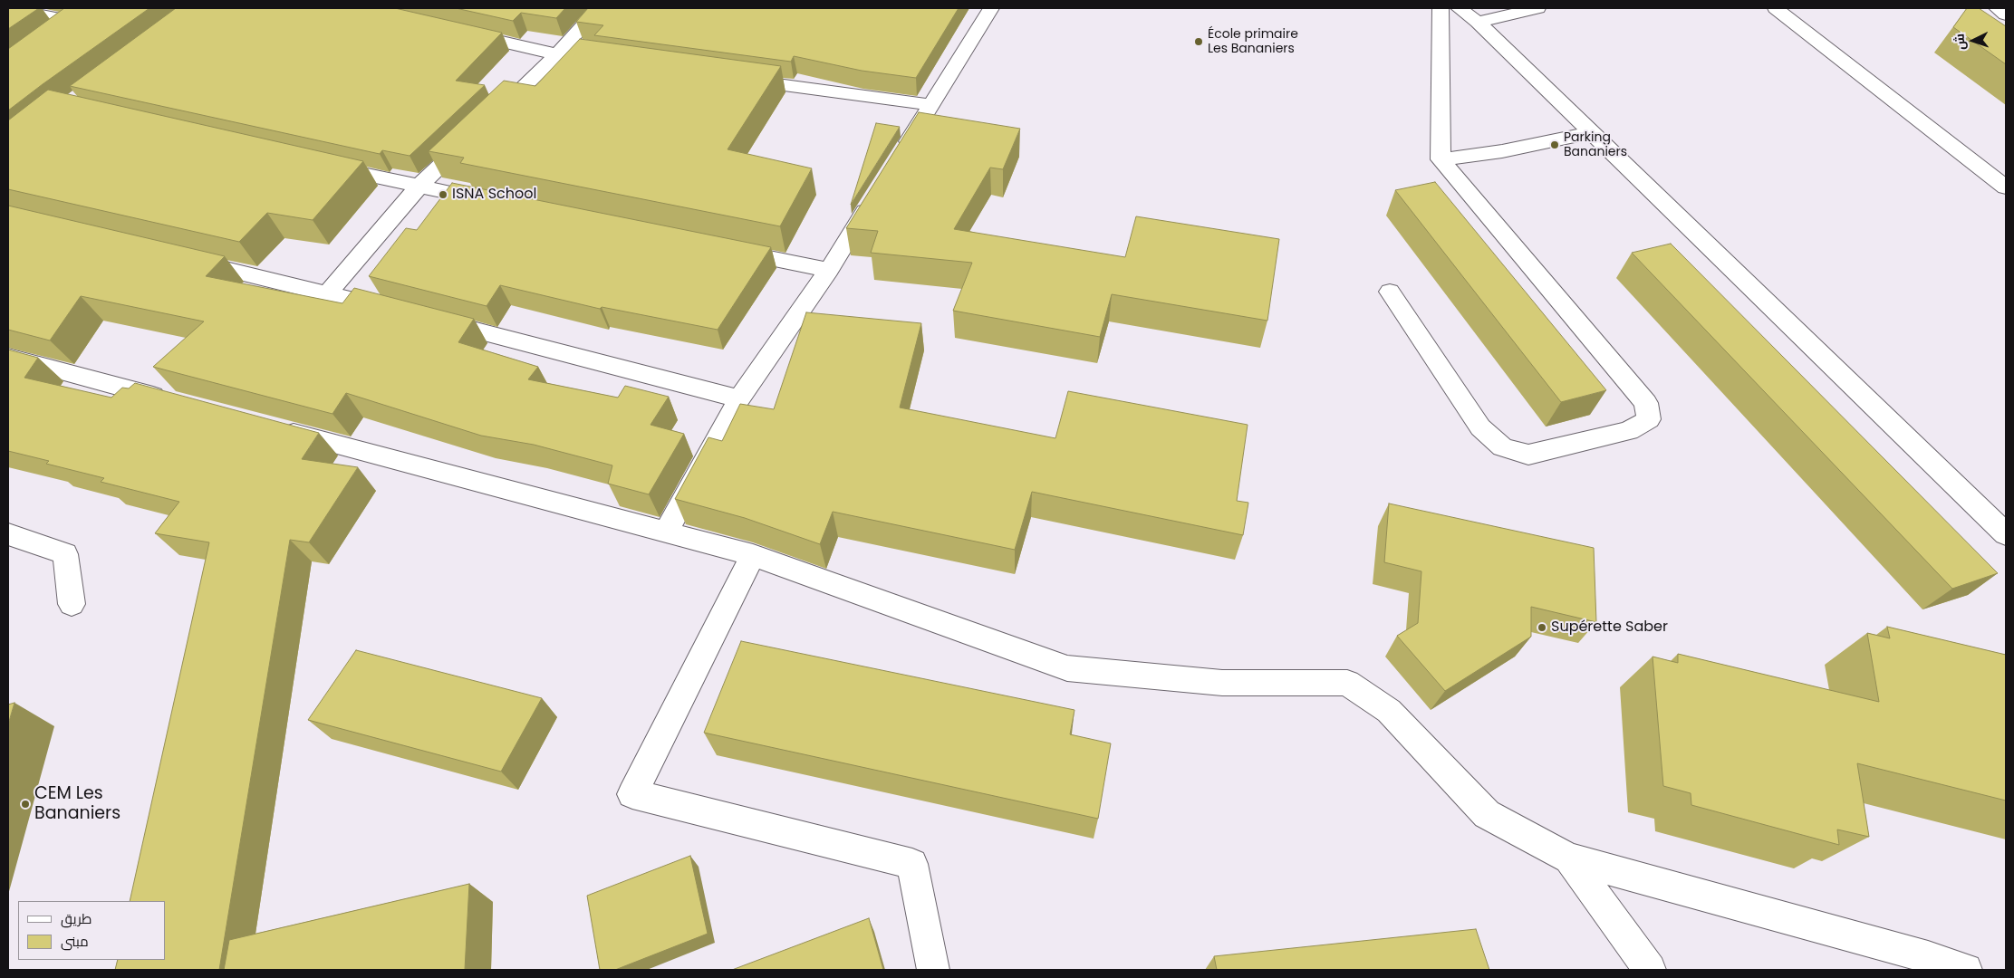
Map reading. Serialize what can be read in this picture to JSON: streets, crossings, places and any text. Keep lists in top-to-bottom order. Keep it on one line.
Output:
{"places":["École primaire Les Bananiers","Parking Bananiers","ISNA School","Supérette Saber","CEM Les Bananiers"],"legend":["طريق","مبنى"],"north":"left"}
